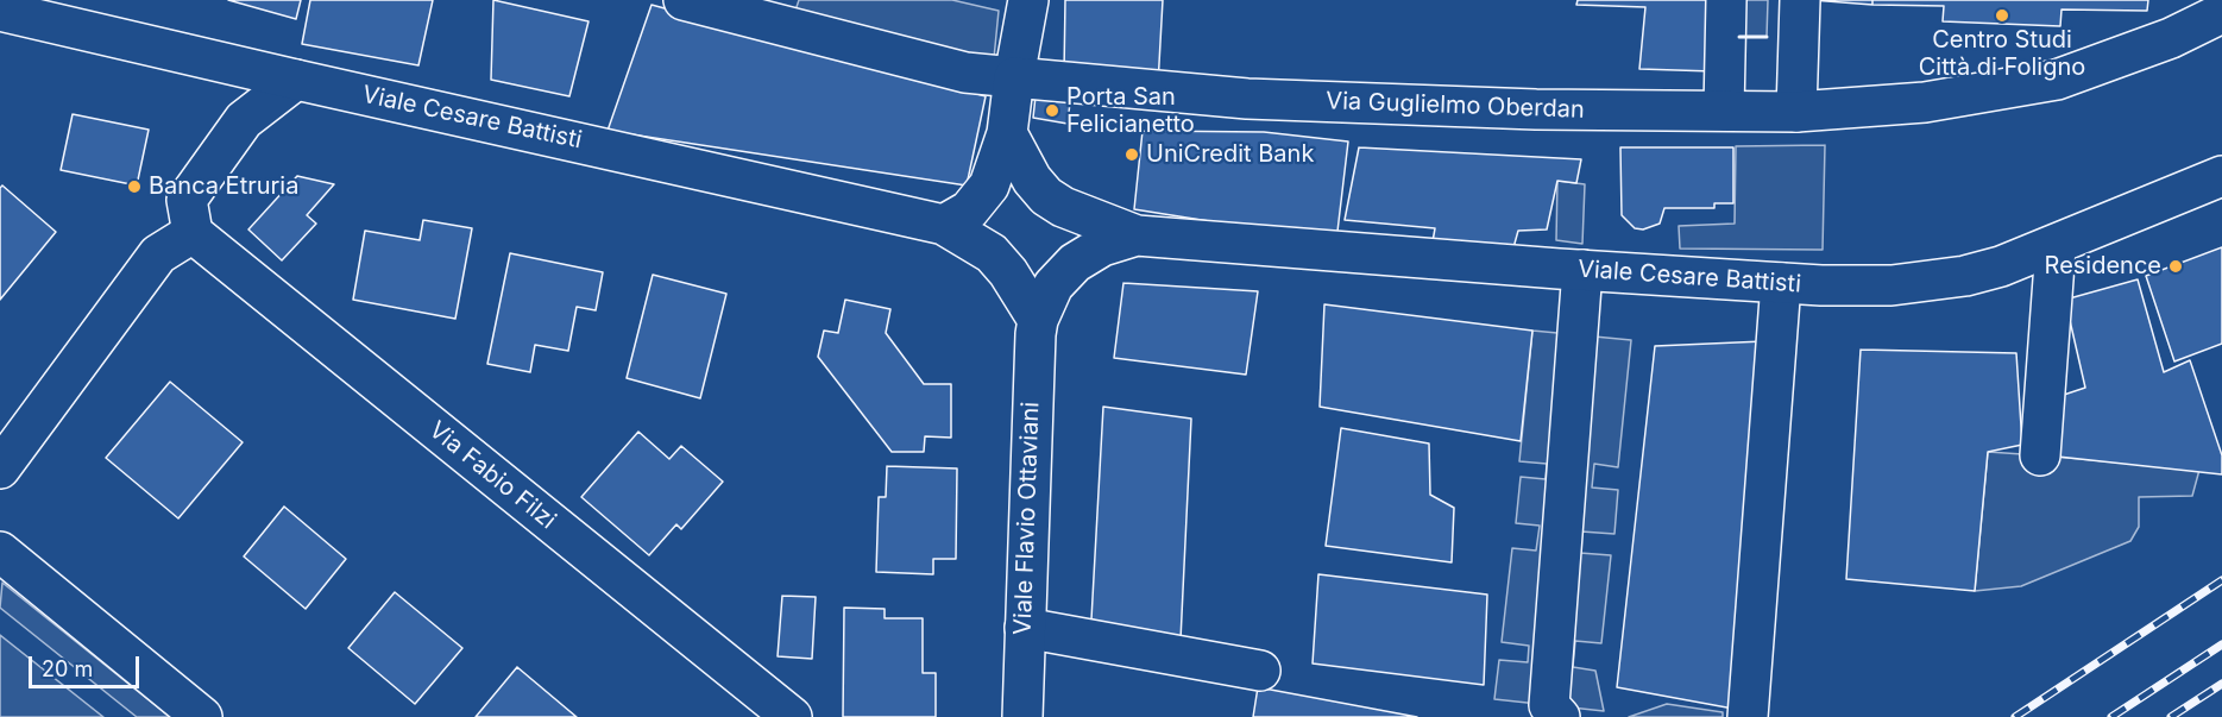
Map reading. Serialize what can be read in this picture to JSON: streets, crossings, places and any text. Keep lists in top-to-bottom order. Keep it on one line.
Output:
{"streets":{"main road":["Via Guglielmo Oberdan","Viale Cesare Battisti","Via Fabio Filzi","Viale Flavio Ottaviani"]},"crossings":[["Viale Cesare Battisti","Viale Flavio Ottaviani"]],"places":["Centro Studi Città di Foligno","Porta San Felicianetto","UniCredit Bank","Banca Etruria","Residence"],"scale_bar":"20 m"}
